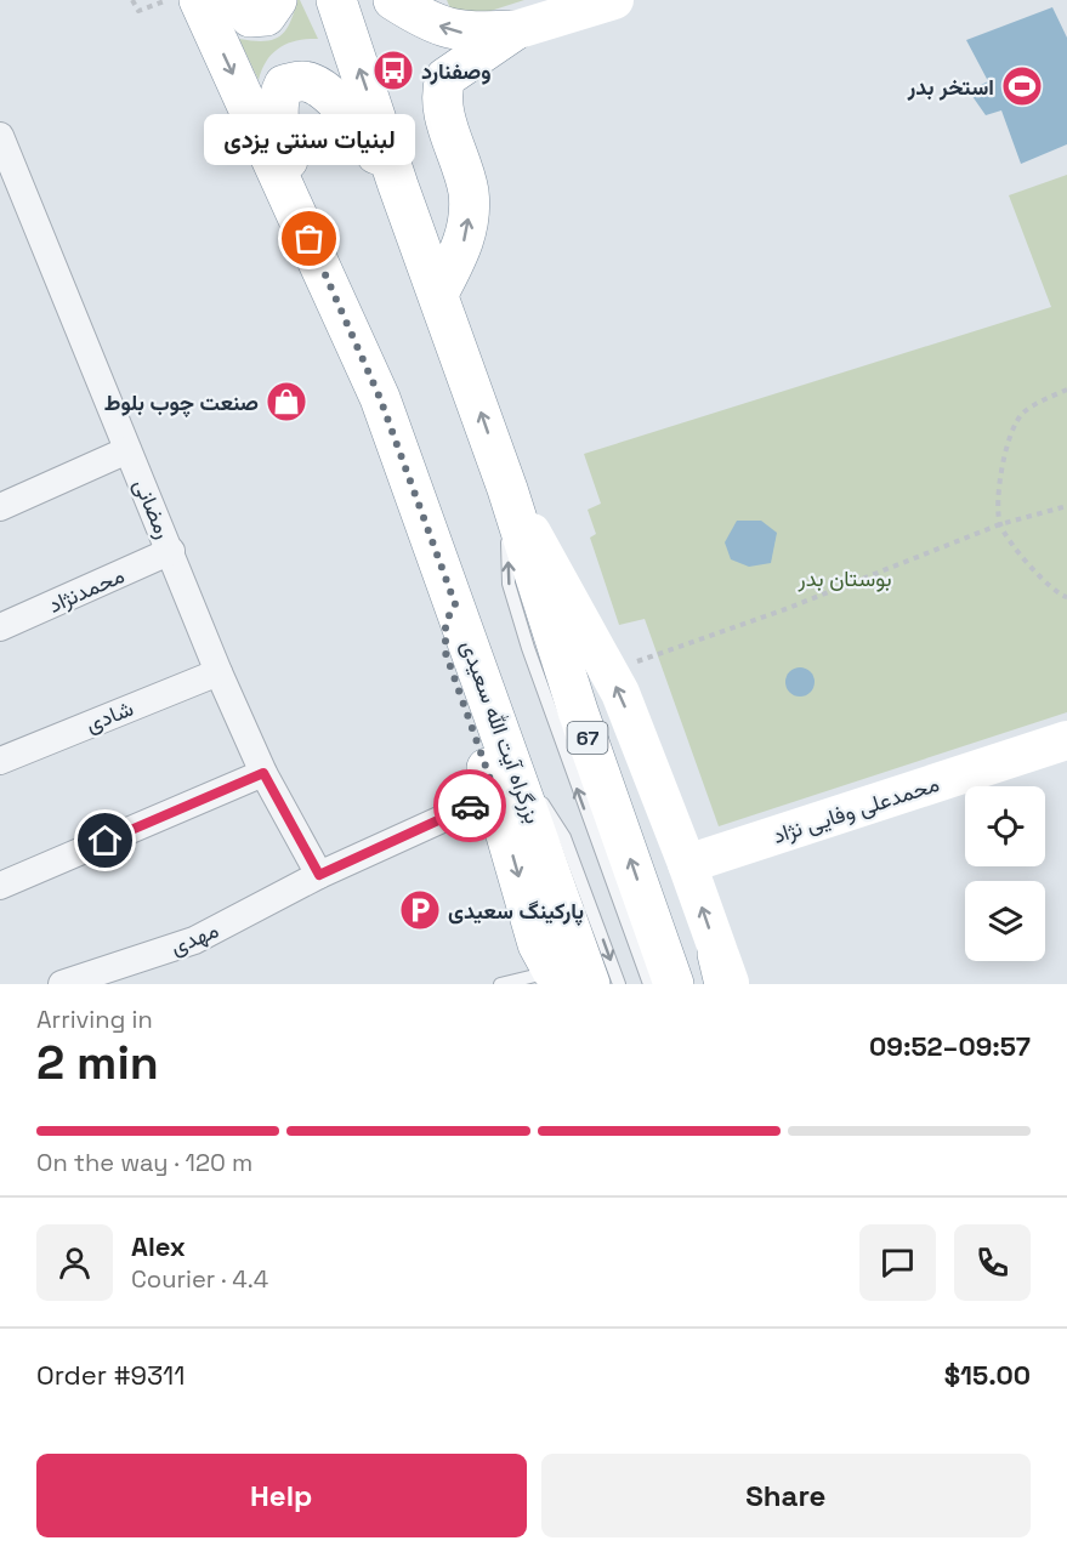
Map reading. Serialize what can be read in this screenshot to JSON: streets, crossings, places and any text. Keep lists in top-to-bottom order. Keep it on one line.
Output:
{"streets":{"highway":["بزرگراه آیت الله سعیدی","67"],"main road":["محمدعلی وفایی نژاد"],"street":["رمضانی","محمدنژاد","شادی","مهدی"]},"crossings":[["رمضانی","محمدنژاد"],["رمضانی","شادی"],["رمضانی","مهدی"]],"parks":["بوستان بدر"],"places":{"bus stop":["وصفنارد"],"sports":["استخر بدر"],"other":["لبنیات سنتی یزدی"],"shop":["صنعت چوب بلوط"],"parking":["پارکینگ سعیدی"]},"page":{"bubble":"لبنیات سنتی یزدی","heading":["2 min","Arriving in","09:52–09:57"],"panel":["Alex","Courier · 4.4","Order #9311","$15.00"],"bar":"On the way · 120 m","buttons":["Help","Share"]}}
